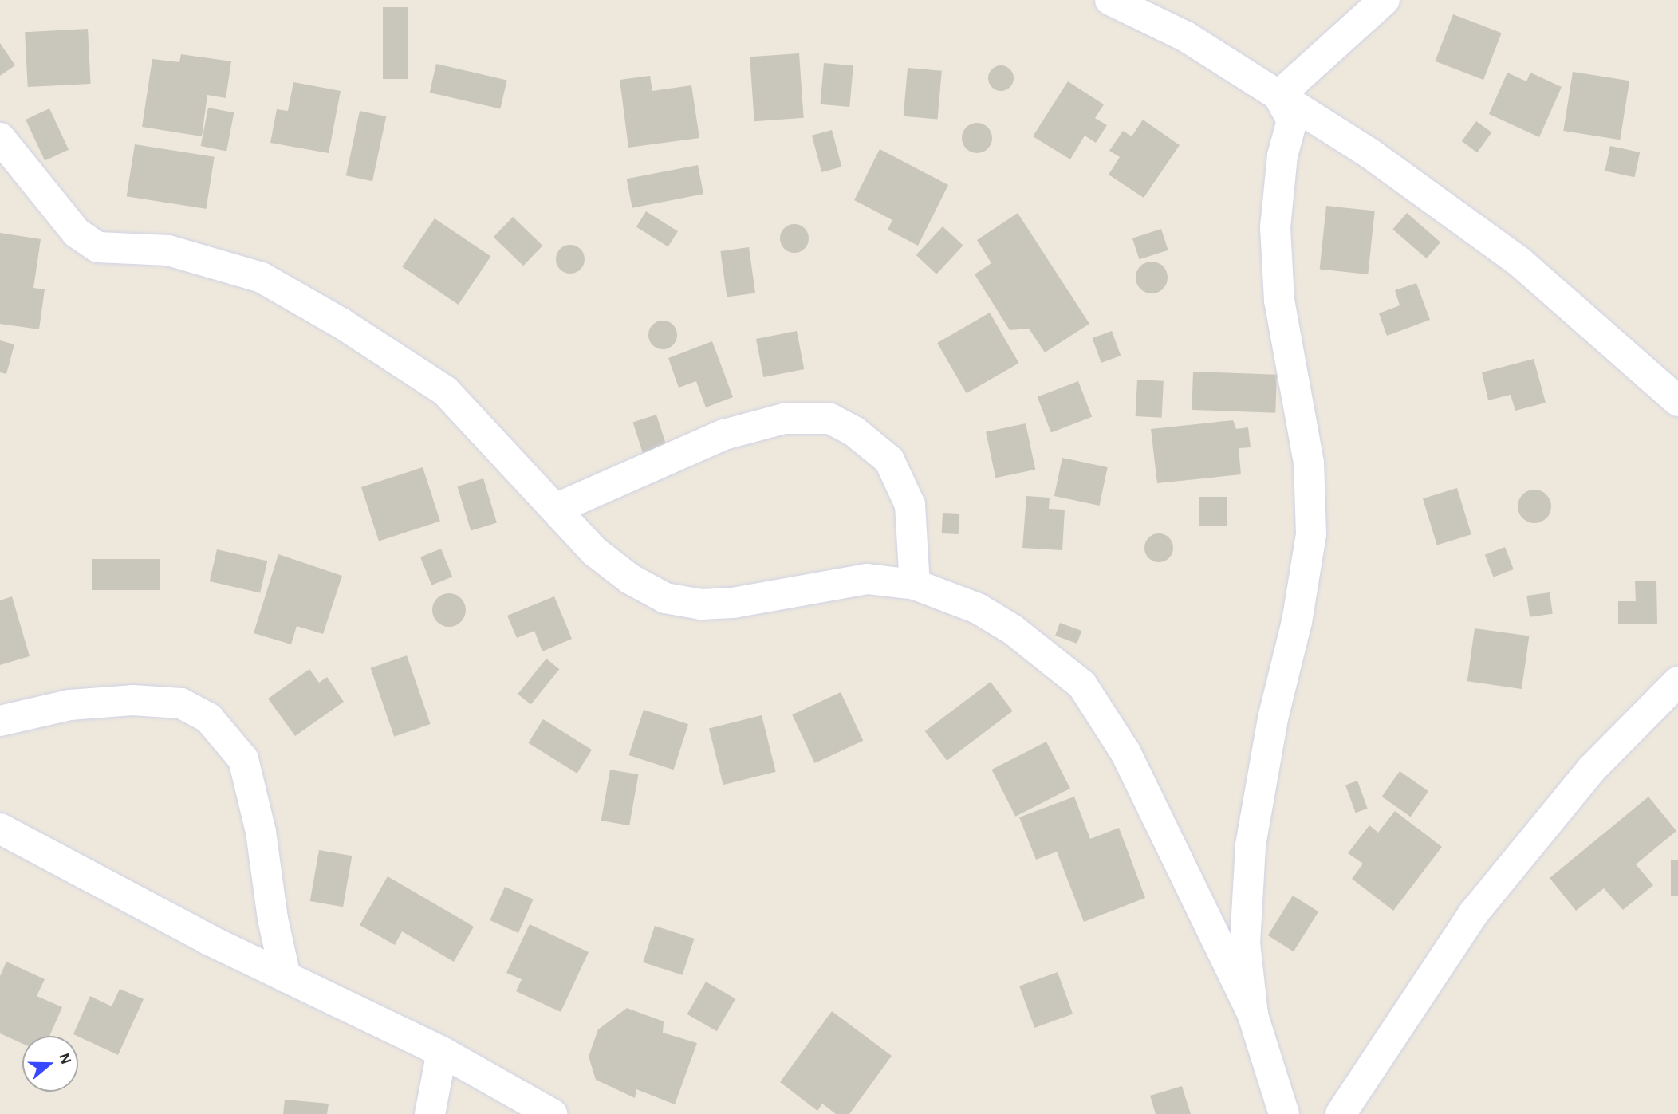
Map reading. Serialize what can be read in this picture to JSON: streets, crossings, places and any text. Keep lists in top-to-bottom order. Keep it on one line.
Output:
{"north":"right"}
